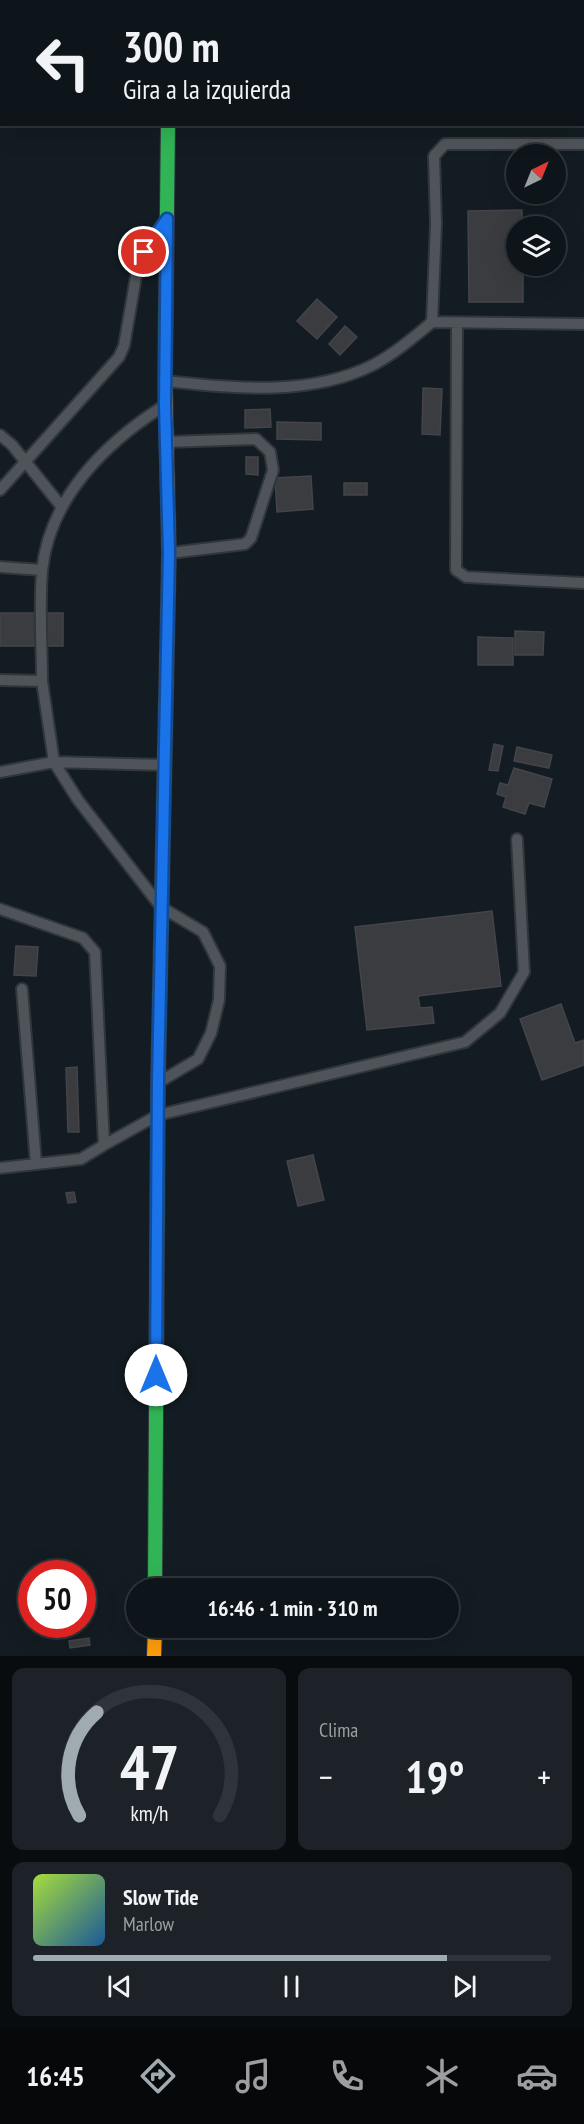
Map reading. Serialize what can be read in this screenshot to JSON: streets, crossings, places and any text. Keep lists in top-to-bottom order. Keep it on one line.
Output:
{"north":"top right","page":{"turn":["300 m","Gira a la izquierda"],"limit":"50","trip":"16:46 · 1 min · 310 m","tile":"Clima","heat":["−","19°","+"],"song":["Slow Tide","Marlow"],"tabs":"16:45","gauge":["47","km/h"]}}
